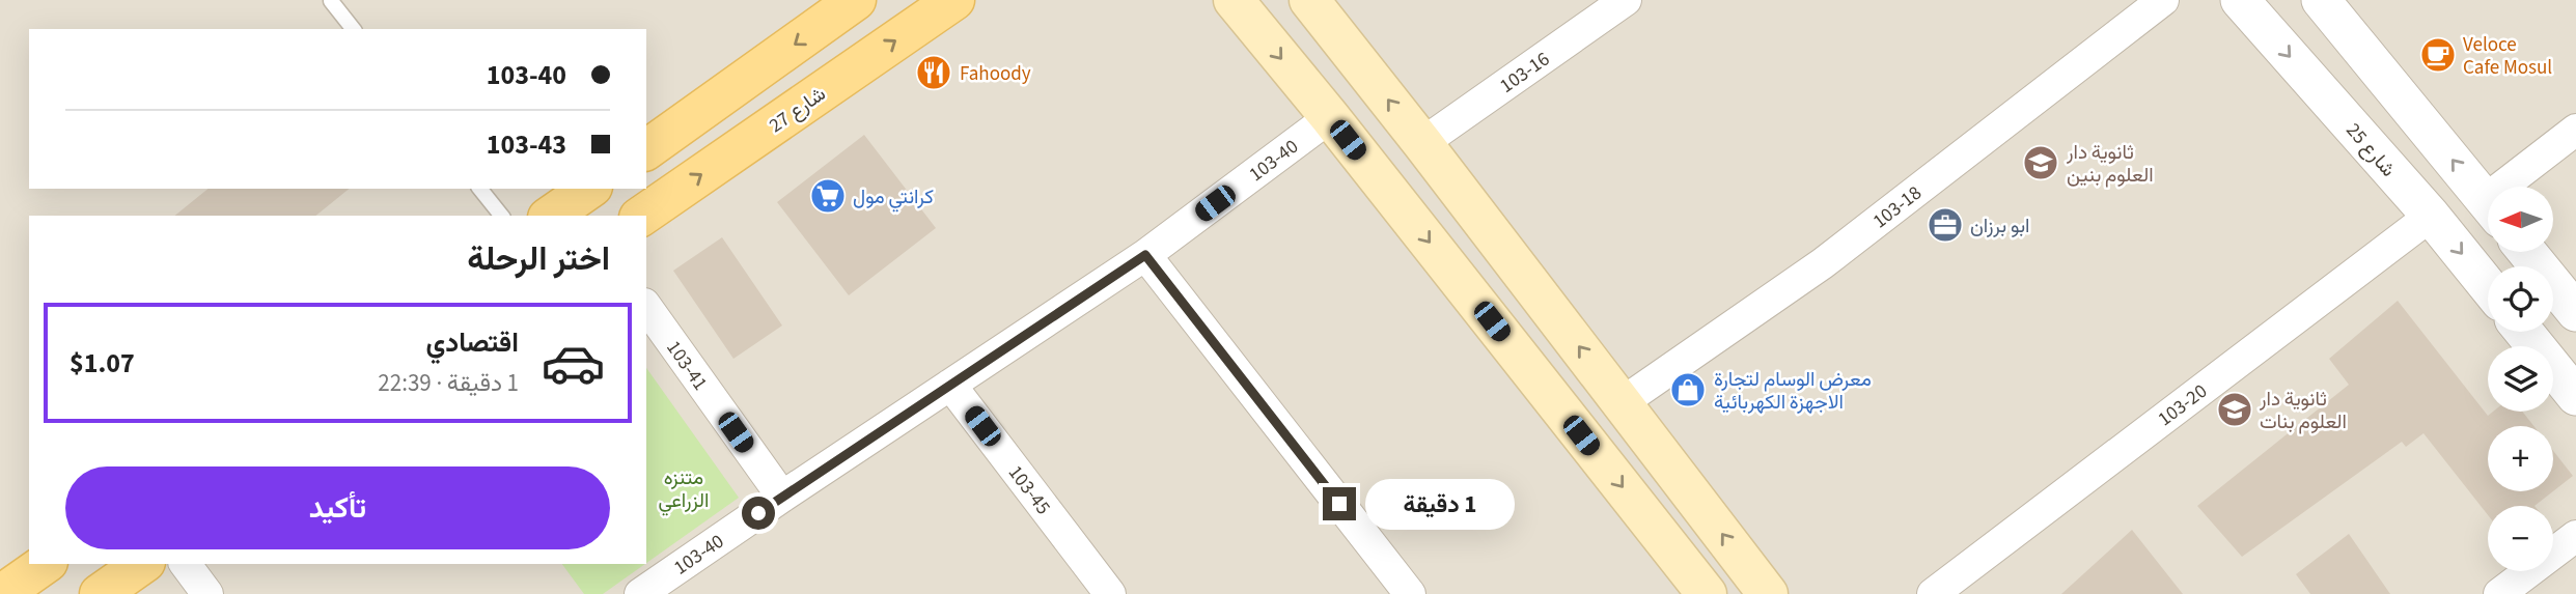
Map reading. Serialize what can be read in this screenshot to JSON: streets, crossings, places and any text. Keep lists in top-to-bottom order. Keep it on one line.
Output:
{"streets":{"main road":["شارع 27"],"street":["103-16","شارع 25","103-40","103-18","103-41","103-20","103-45"]},"crossings":[["شارع 25","103-20"],["103-40","103-41"],["103-40","103-45"]],"parks":["متنزه الزراعي"],"places":{"cafe":["Veloce Cafe Mosul"],"restaurant":["Fahoody"],"school or university":["ثانوية دار العلوم بنين","ثانوية دار العلوم بنات"],"supermarket":["كرانتي مول"],"office":["ابو برزان"],"shop":["معرض الوسام لتجارة الاجهزة الكهربائية"]},"north":"left","page":{"banner":["103-40","103-43"],"map_buttons":["+","−"],"heading":"اختر الرحلة","list":[{"name":"اقتصادي","note":"1 دقيقة · 22:39","value":"$1.07"}],"buttons":"تأكيد","bubble":"1 دقيقة"}}
